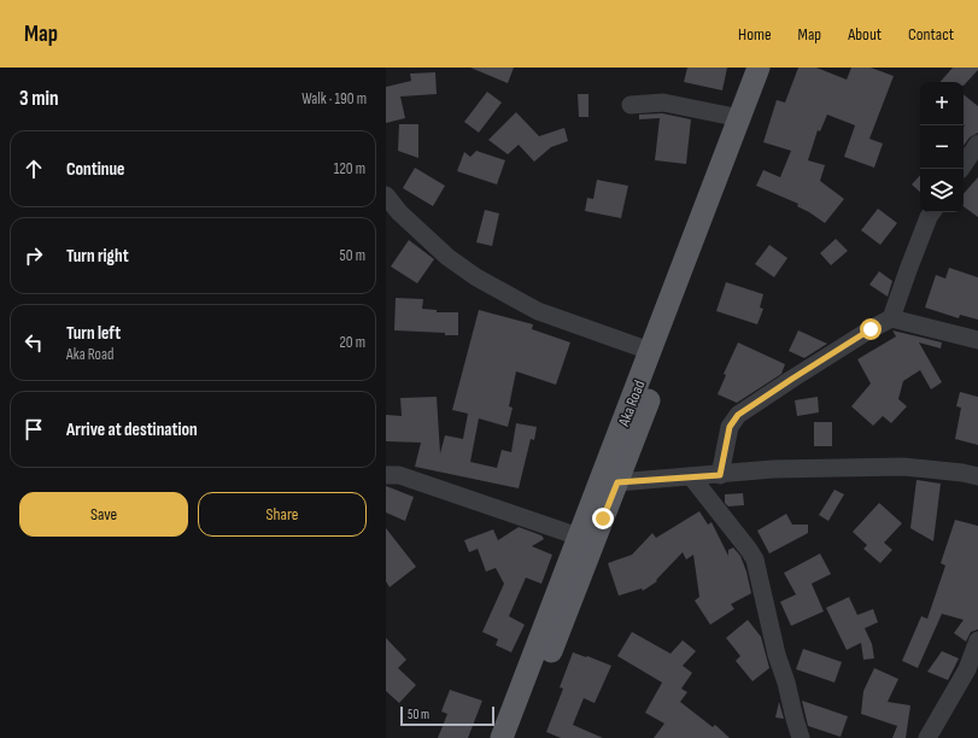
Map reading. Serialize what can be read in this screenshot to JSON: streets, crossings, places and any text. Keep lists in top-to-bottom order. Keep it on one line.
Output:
{"streets":{"main road":["Aka Road"]},"scale_bar":"50 m","page":{"header":"Map","nav":["Home","Map","About","Contact"],"heading":["3 min","Walk · 190 m"],"map_buttons":["+","−"],"list":[["Continue","120 m"],["Turn right","50 m"],["Turn left","Aka Road","20 m"],"Arrive at destination"],"buttons":["Save","Share"],"scale":"50 m"}}
